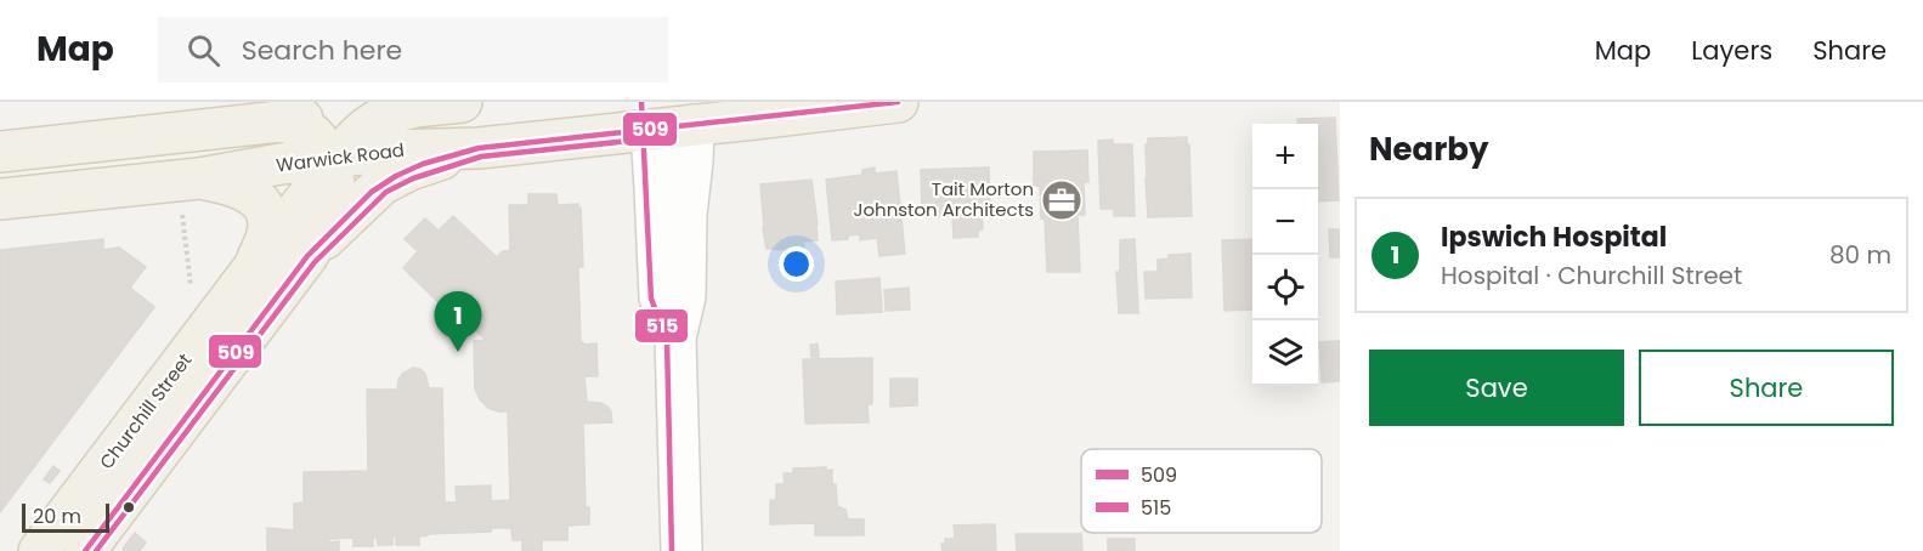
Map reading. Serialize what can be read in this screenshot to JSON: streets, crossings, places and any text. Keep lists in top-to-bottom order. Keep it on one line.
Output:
{"streets":{"main road":["Warwick Road","Churchill Street"]},"crossings":[["Warwick Road","Churchill Street"]],"places":{"office":["Tait Morton Johnston Architects"]},"lines":["transit line 509","transit line 515"],"legend":["509","515"],"scale_bar":"20 m","page":{"header":"Map","search":"Search here","nav":["Map","Layers","Share"],"heading":"Nearby","map_buttons":["+","−"],"list":[{"mark":"1","name":"Ipswich Hospital","note":"Hospital · Churchill Street","value":"80 m"}],"pins":"1","buttons":["Save","Share"],"scale":"20 m"}}
